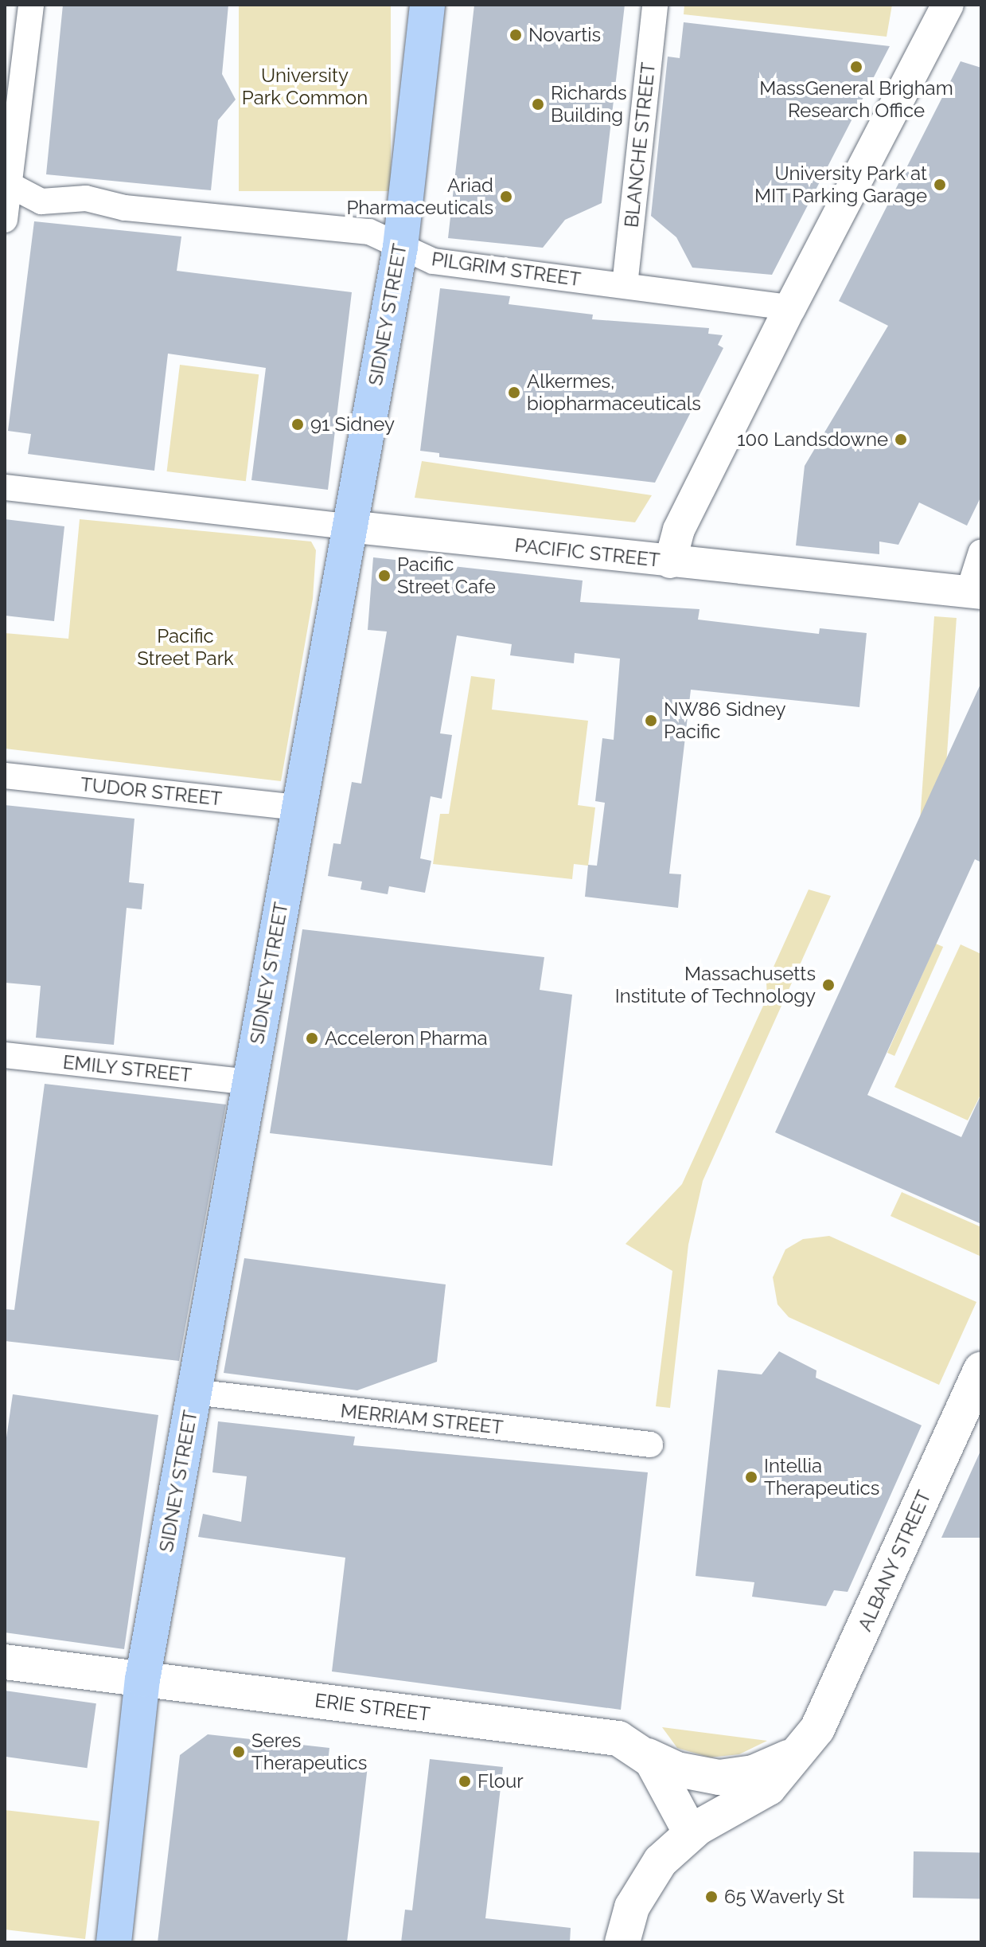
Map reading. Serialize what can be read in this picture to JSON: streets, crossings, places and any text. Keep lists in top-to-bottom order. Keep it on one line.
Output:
{"streets":{"main road":["SIDNEY STREET","ALBANY STREET","ERIE STREET"],"street":["BLANCHE STREET","PILGRIM STREET","PACIFIC STREET","TUDOR STREET","EMILY STREET","MERRIAM STREET"]},"crossings":[["BLANCHE STREET","PILGRIM STREET"],["PILGRIM STREET","SIDNEY STREET"],["SIDNEY STREET","PACIFIC STREET"],["SIDNEY STREET","TUDOR STREET"],["SIDNEY STREET","EMILY STREET"],["SIDNEY STREET","MERRIAM STREET"],["SIDNEY STREET","ERIE STREET"],["ALBANY STREET","ERIE STREET"]],"parks":["University Park Common","Pacific Street Park"],"places":["Novartis","MassGeneral Brigham Research Office","Richards Building","University Park at MIT Parking Garage","Ariad Pharmaceuticals","Alkermes, biopharmaceuticals","91 Sidney","100 Landsdowne","Pacific Street Cafe","NW86 Sidney Pacific","Massachusetts Institute of Technology","Acceleron Pharma","Intellia Therapeutics","Seres Therapeutics","Flour","65 Waverly St"]}
